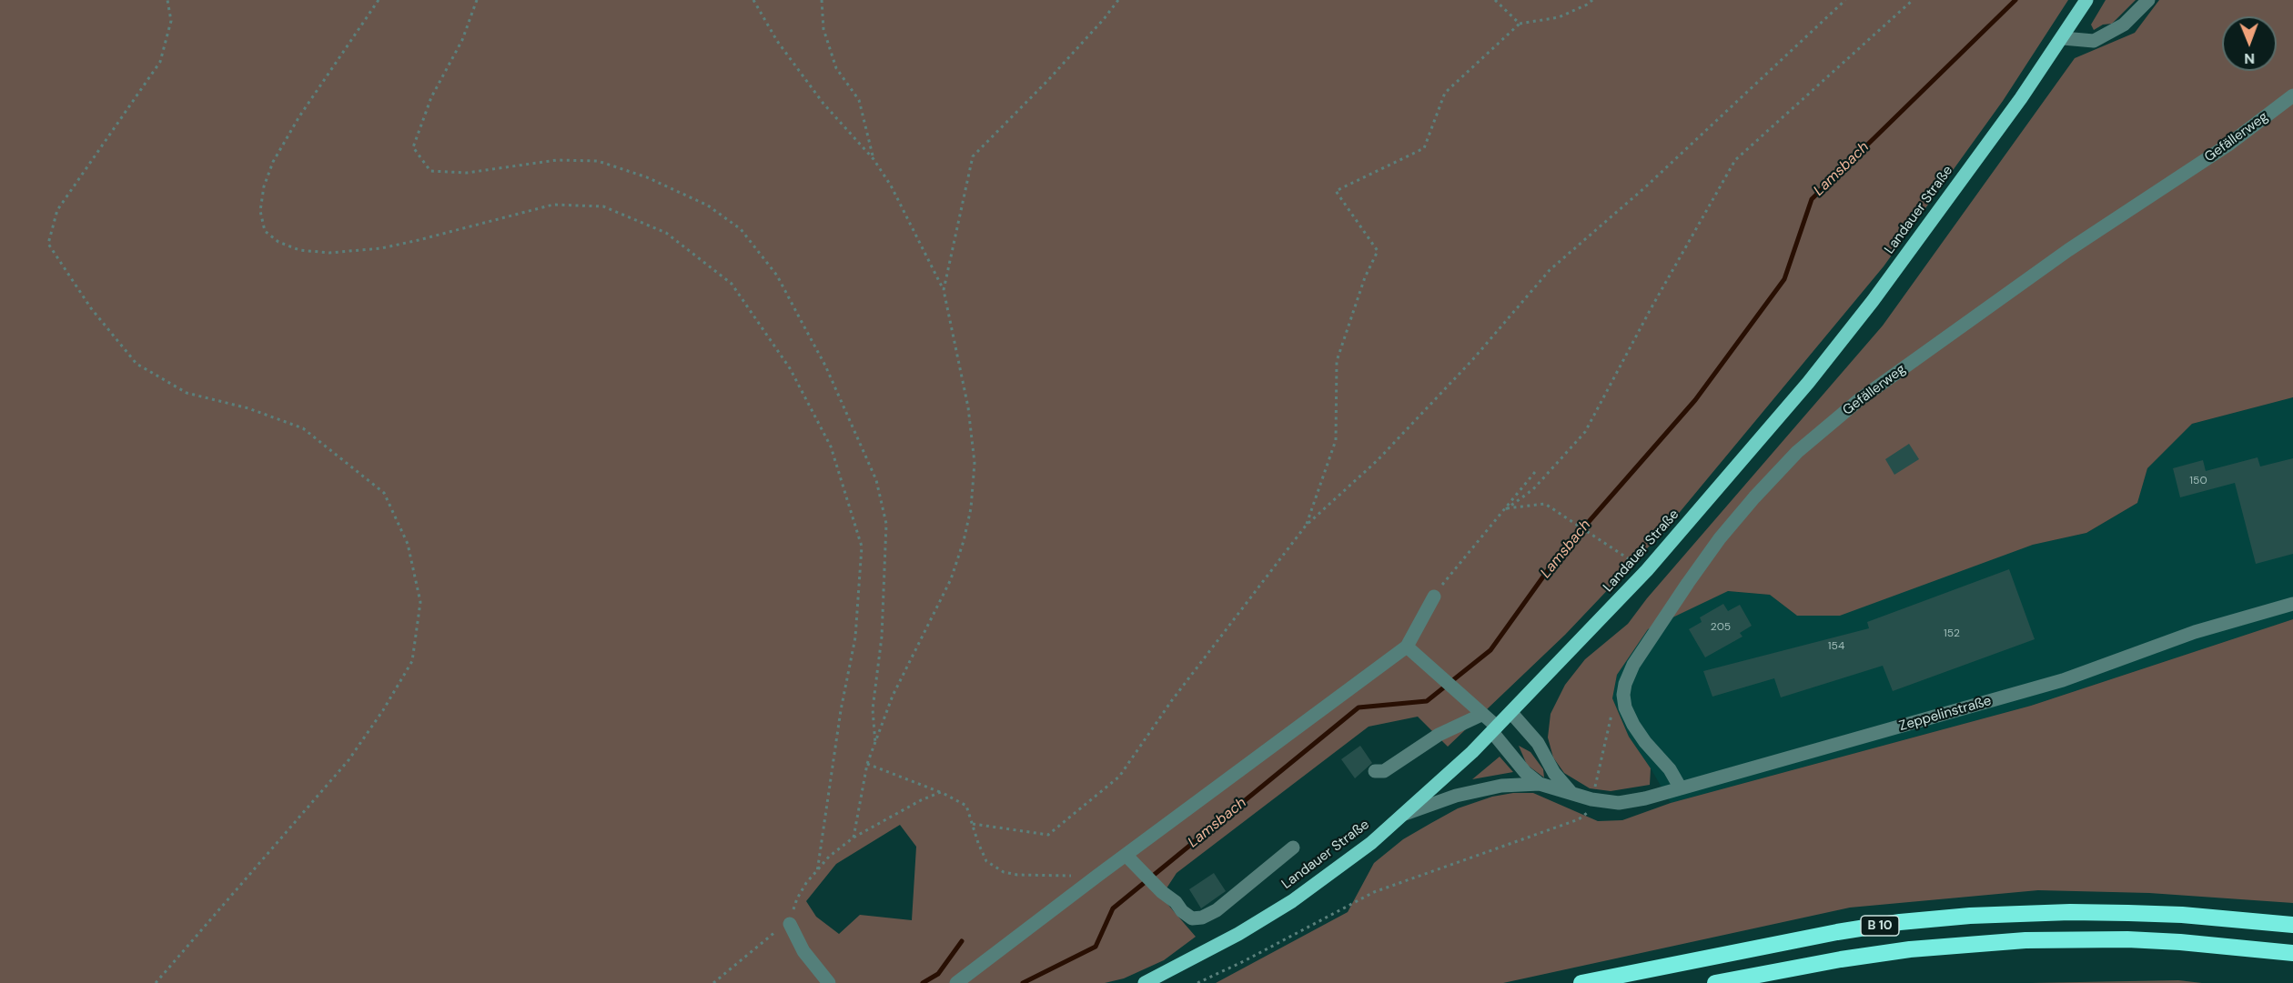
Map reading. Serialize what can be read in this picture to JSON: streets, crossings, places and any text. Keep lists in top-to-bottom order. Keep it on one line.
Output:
{"streets":{"highway":["B 10"],"main road":["Landauer Straße"],"street":["Gefällerweg","Zeppelinstraße"]},"water":["Lamsbach"],"house_numbers":["150","205","152","154"],"north":"bottom"}
